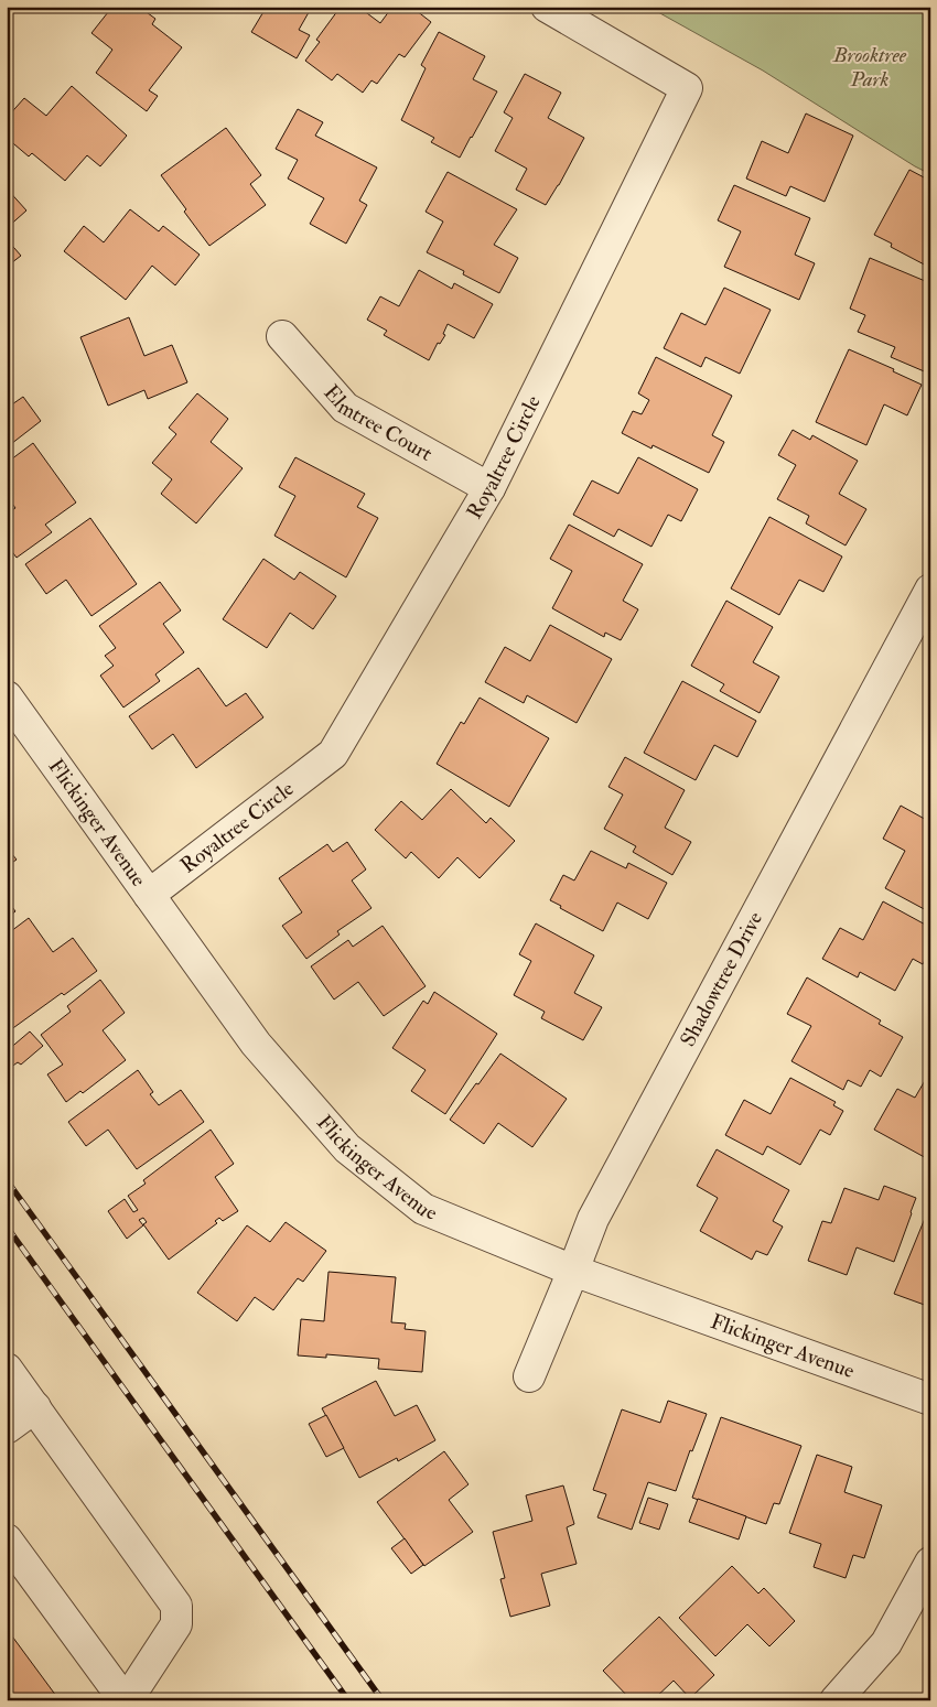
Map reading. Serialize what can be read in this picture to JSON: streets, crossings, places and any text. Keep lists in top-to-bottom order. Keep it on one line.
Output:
{"streets":{"street":["Elmtree Court","Royaltree Circle","Flickinger Avenue","Shadowtree Drive"]},"crossings":[["Elmtree Court","Royaltree Circle"],["Royaltree Circle","Flickinger Avenue"],["Flickinger Avenue","Shadowtree Drive"]],"parks":["Brooktree Park"]}
